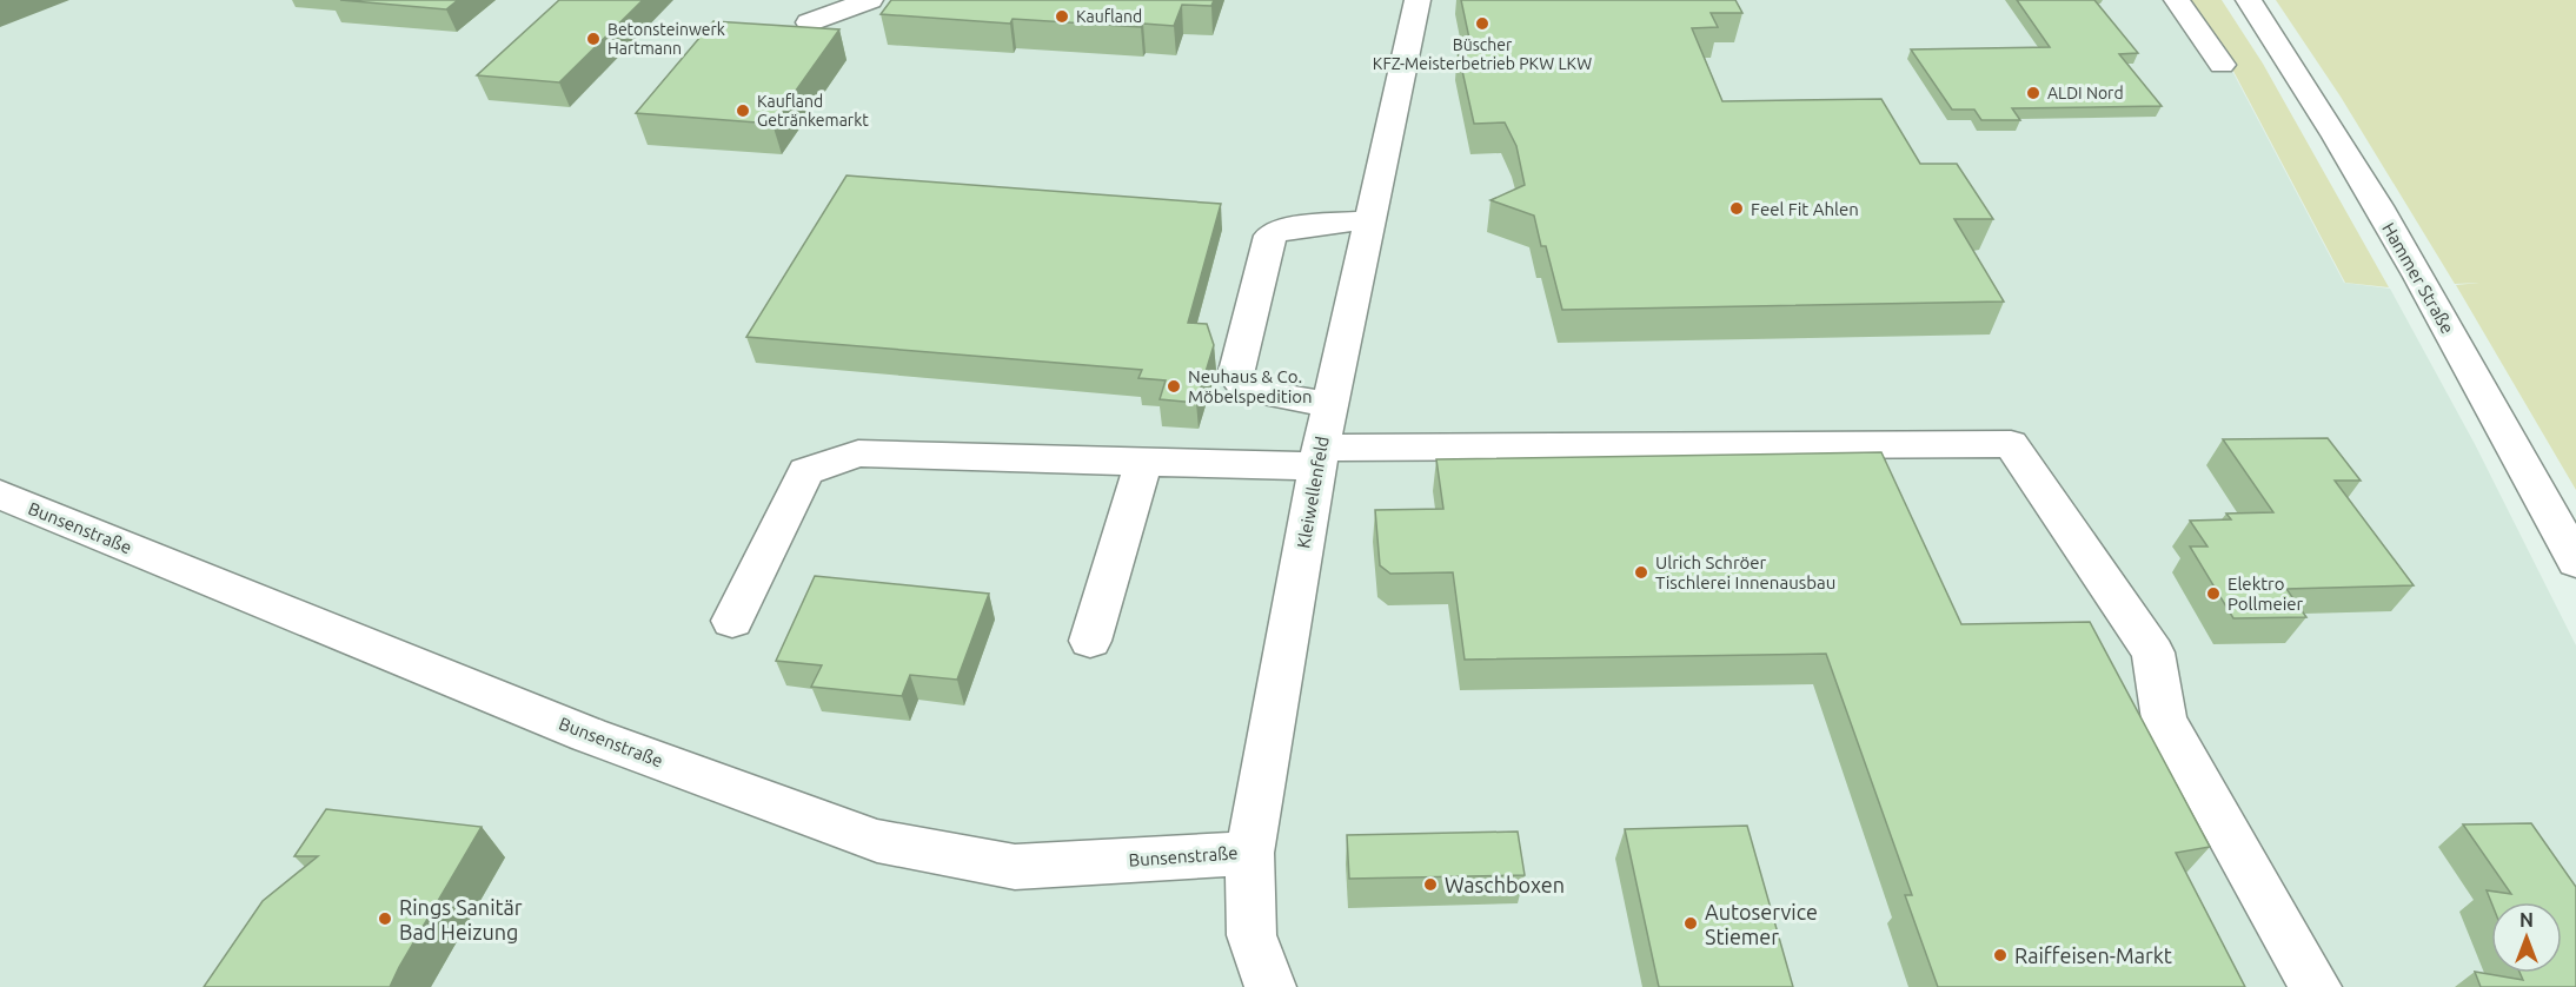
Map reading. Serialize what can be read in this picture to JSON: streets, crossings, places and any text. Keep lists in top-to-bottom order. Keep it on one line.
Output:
{"streets":{"street":["Hammer Straße","Kleiwellenfeld","Bunsenstraße"]},"crossings":[["Kleiwellenfeld","Bunsenstraße"]],"places":["Kaufland","Büscher KFZ-Meisterbetrieb PKW LKW","Betonsteinwerk Hartmann","ALDI Nord","Kaufland Getränkemarkt","Feel Fit Ahlen","Neuhaus & Co. Möbelspedition","Ulrich Schröer Tischlerei Innenausbau","Elektro Pollmeier","Waschboxen","Rings Sanitär Bad Heizung","Autoservice Stiemer","Raiffeisen-Markt"],"north":"top"}
